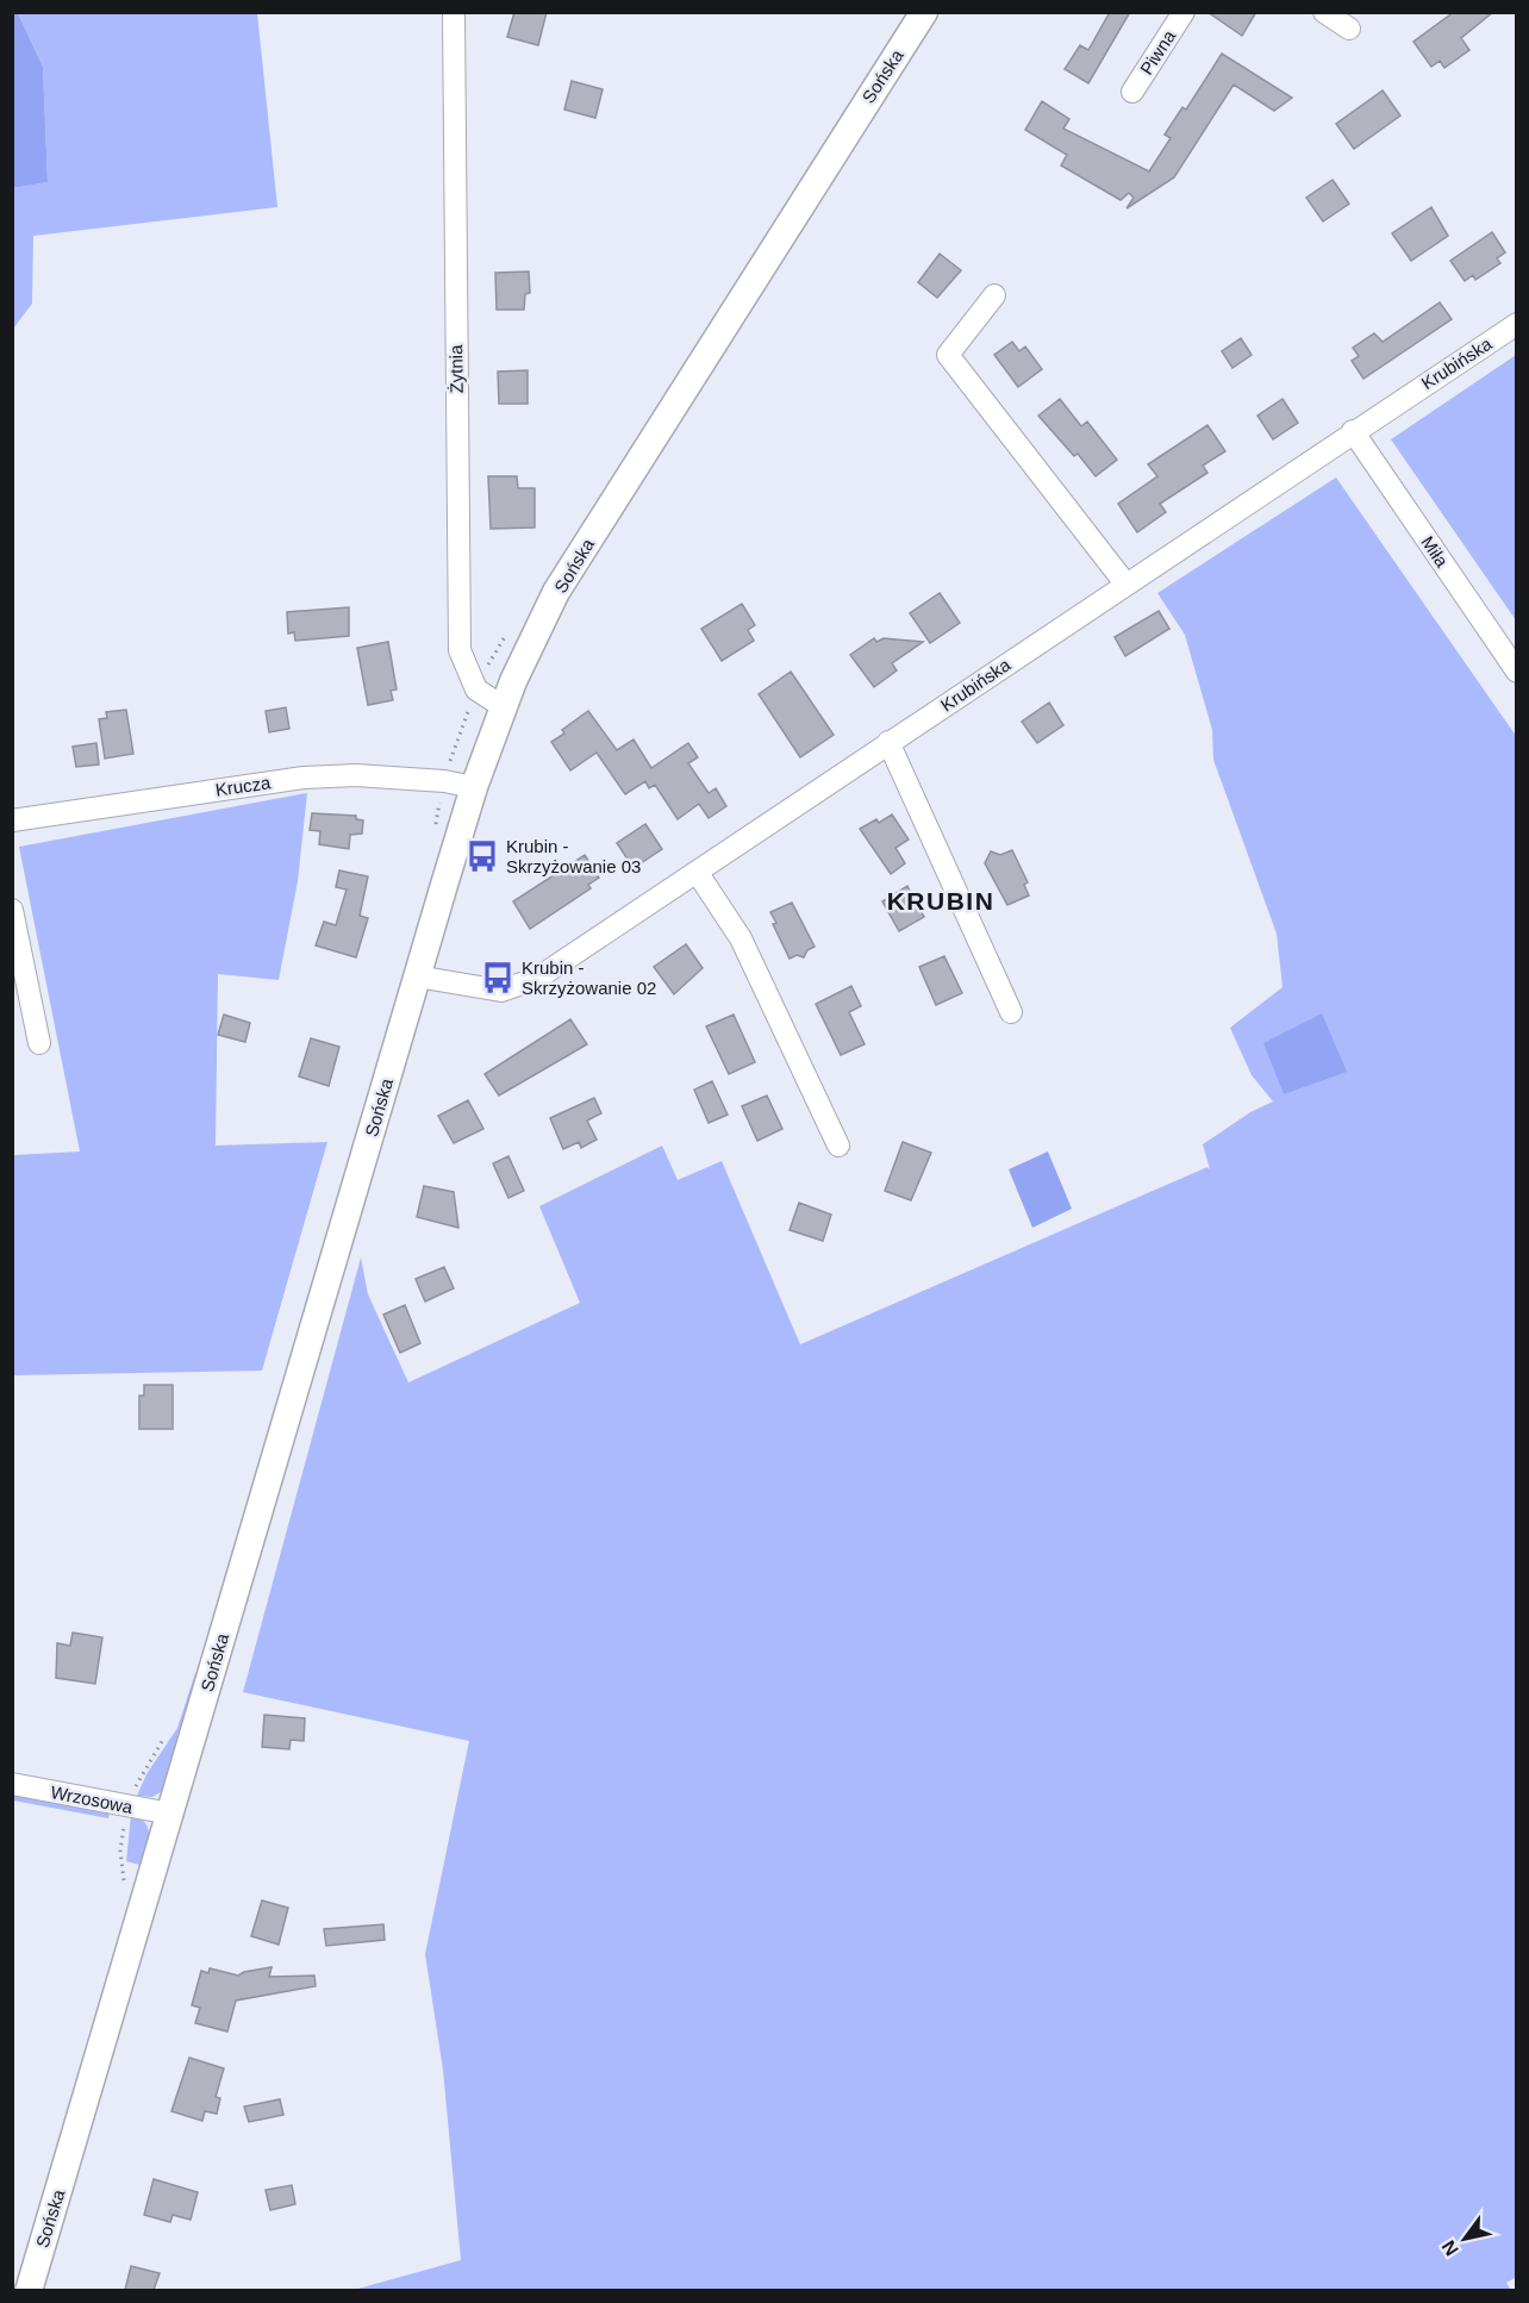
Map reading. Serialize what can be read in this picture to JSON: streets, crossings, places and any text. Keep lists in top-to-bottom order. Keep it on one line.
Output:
{"streets":{"street":["Piwna","Sońska","Krubińska","Żytnia","Miła","Krucza","Wrzosowa"]},"crossings":[["Sońska","Krubińska"],["Sońska","Żytnia"],["Sońska","Krucza"],["Sońska","Wrzosowa"],["Krubińska","Miła"]],"districts":["KRUBIN"],"places":{"bus stop":["Krubin - Skrzyżowanie 03","Krubin - Skrzyżowanie 02"]},"north":"bottom left"}
